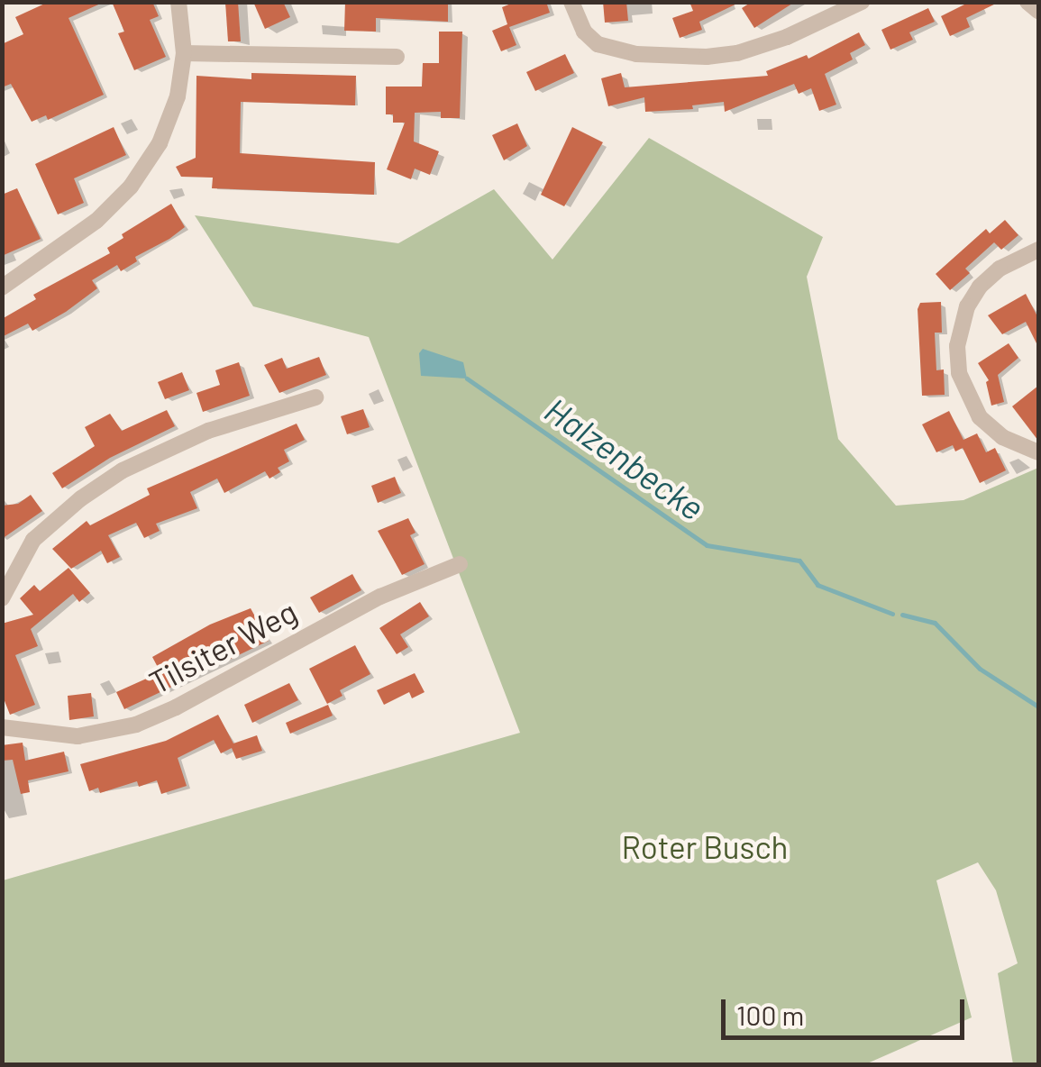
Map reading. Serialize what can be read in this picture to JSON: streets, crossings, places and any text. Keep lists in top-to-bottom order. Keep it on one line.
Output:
{"streets":{"street":["Tilsiter Weg"]},"water":["Halzenbecke"],"parks":["Roter Busch"],"scale_bar":"100 m"}
